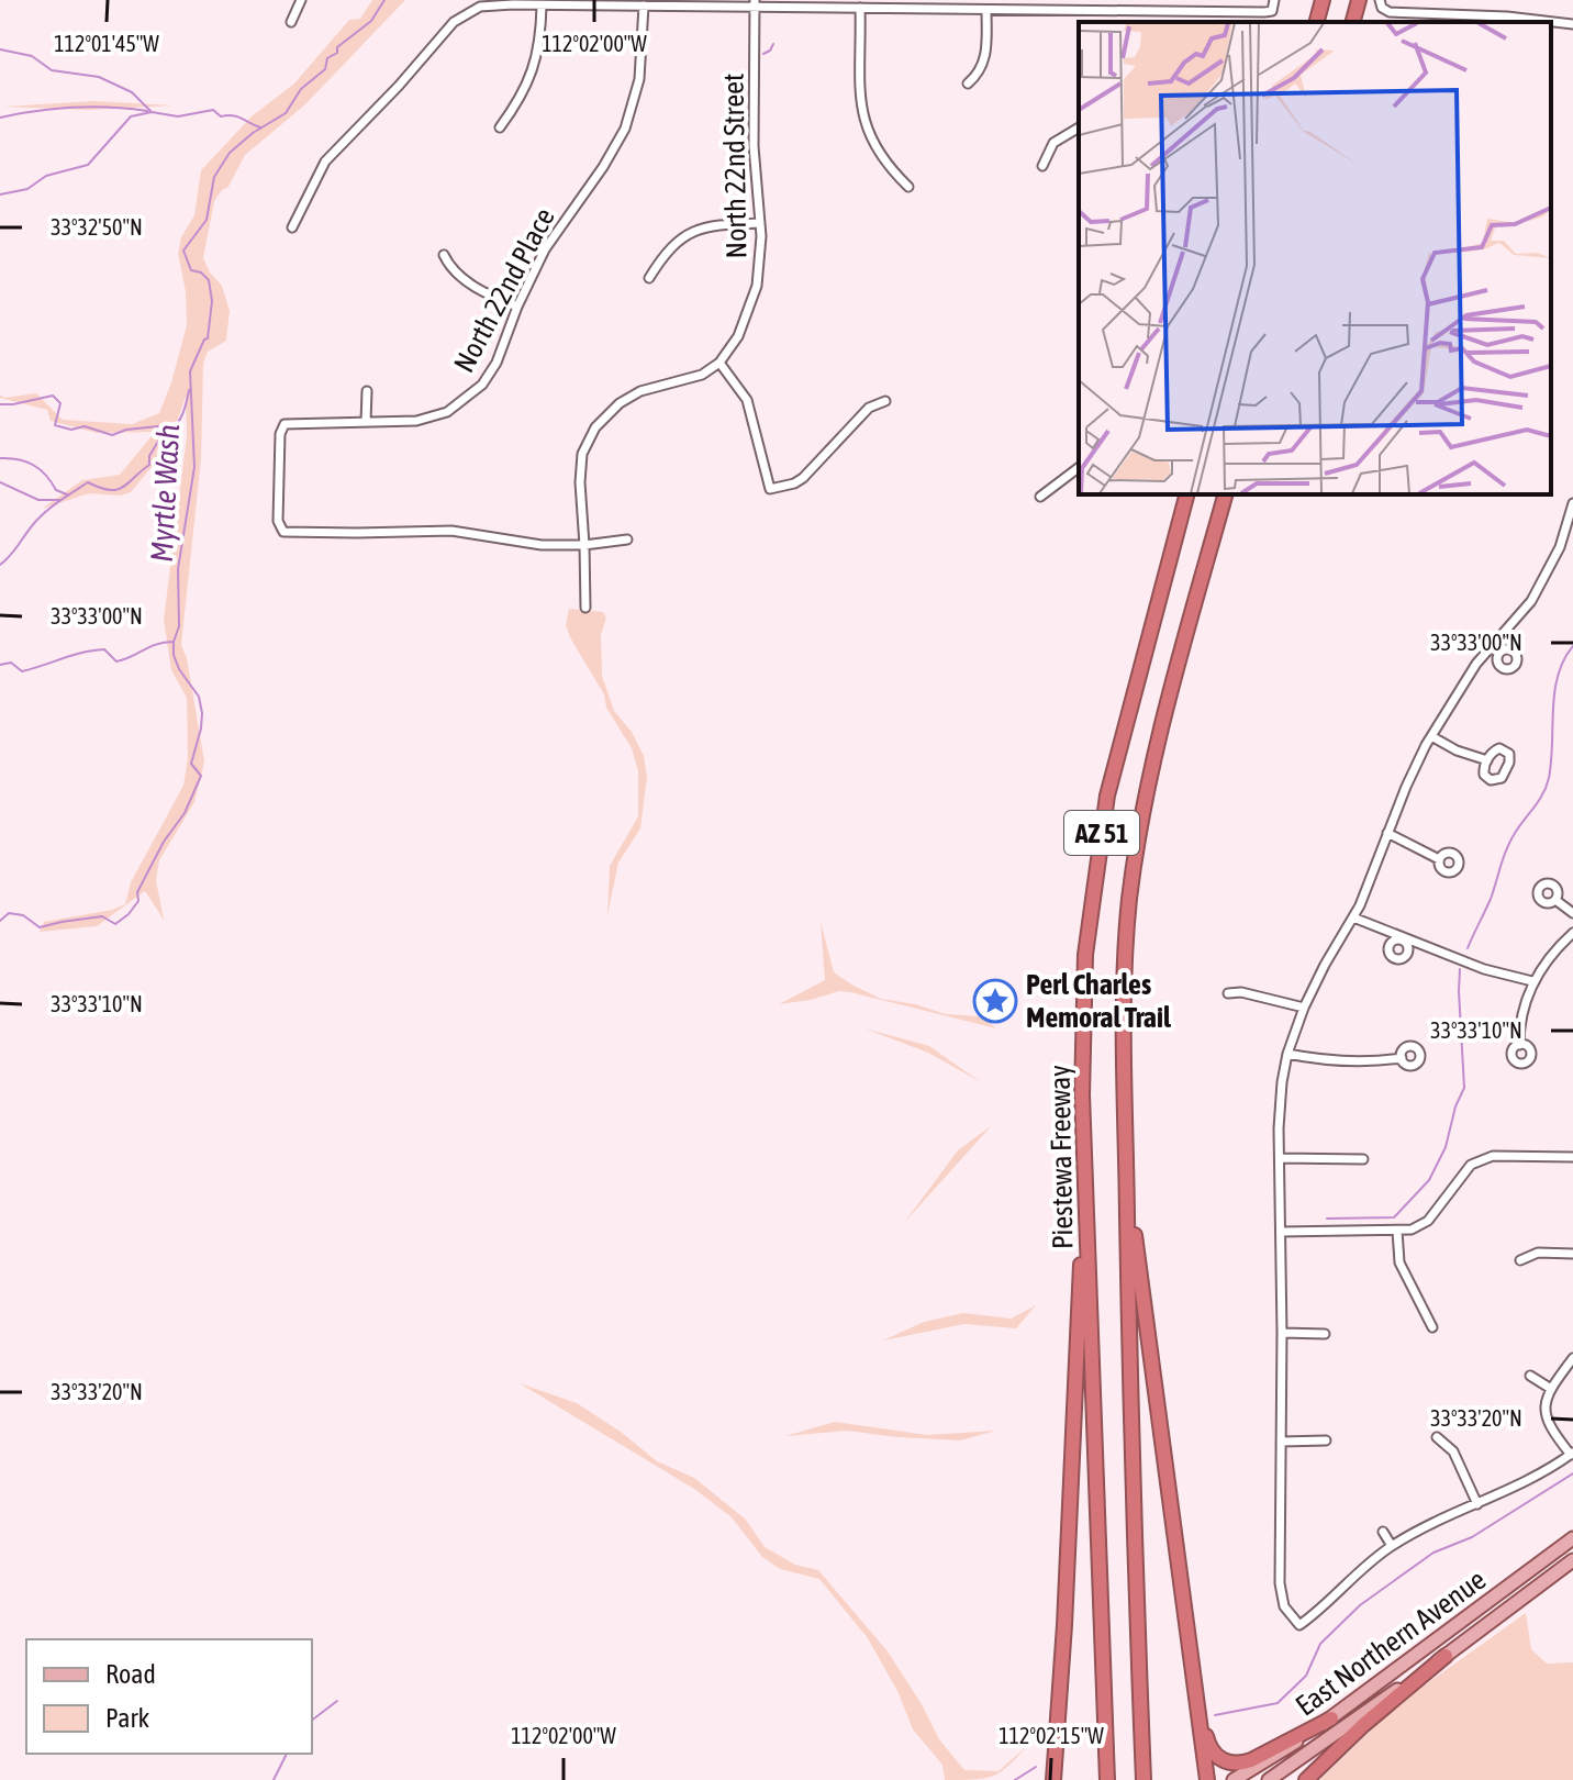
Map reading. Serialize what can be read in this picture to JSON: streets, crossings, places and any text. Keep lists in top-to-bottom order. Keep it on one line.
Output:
{"streets":{"highway":["AZ 51","Piestewa Freeway"],"main road":["East Northern Avenue"],"street":["North 22nd Street","North 22nd Place"]},"water":["Myrtle Wash"],"places":{"place":["Perl Charles Memoral Trail"]},"legend":["Road","Park"],"coordinates":["112°01'45\"W","112°02'00\"W","33°32'50\"N","33°33'00\"N","33°33'10\"N","33°33'20\"N","112°02'15\"W"]}
